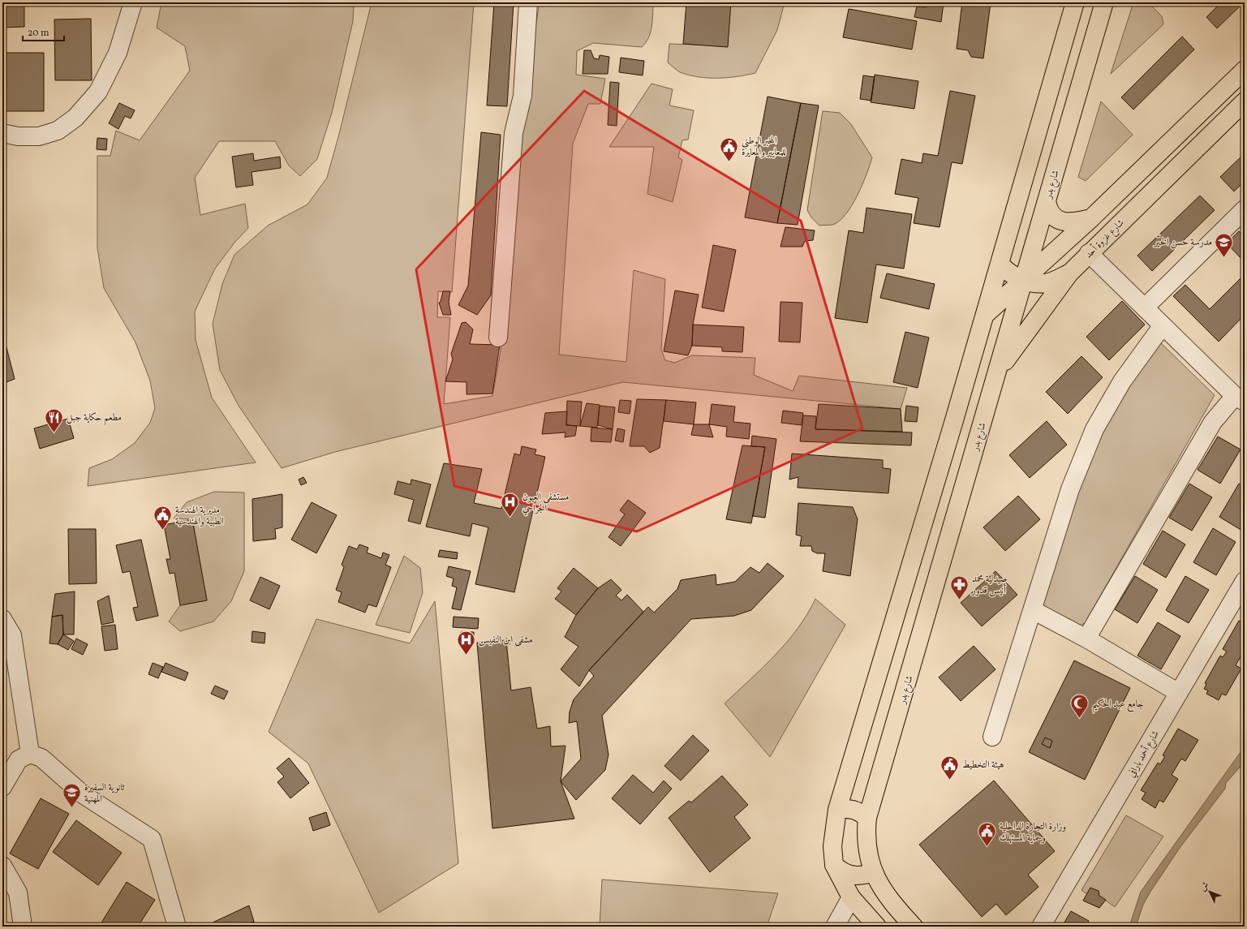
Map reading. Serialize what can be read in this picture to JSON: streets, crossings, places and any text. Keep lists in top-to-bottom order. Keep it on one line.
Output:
{"streets":{"main road":["شارع بدر","شارع غزوة أحد"],"street":["شارع أحمد بارافي"]},"crossings":[["شارع بدر","شارع غزوة أحد"]],"places":{"public building":["المخبر الوطني للمعايير والمعايرة","مديرية الهندسة الطبية والهندسية","هيئة التخطيط","وزارة التجارة الداخلية وحماية المستهلك"],"school or university":["مدرسة حسن الخيّر","ثانوية السفيرة المهنية"],"restaurant":["مطعم حكاية جبل"],"hospital":["مستشفى العيون الجراحي","مشفى ابن النفيس"],"pharmacy":["صيدلية محمد أنيس قدور"],"mosque":["جامع عبد الحكيم"]},"scale_bar":"20 m","north":"top left"}
